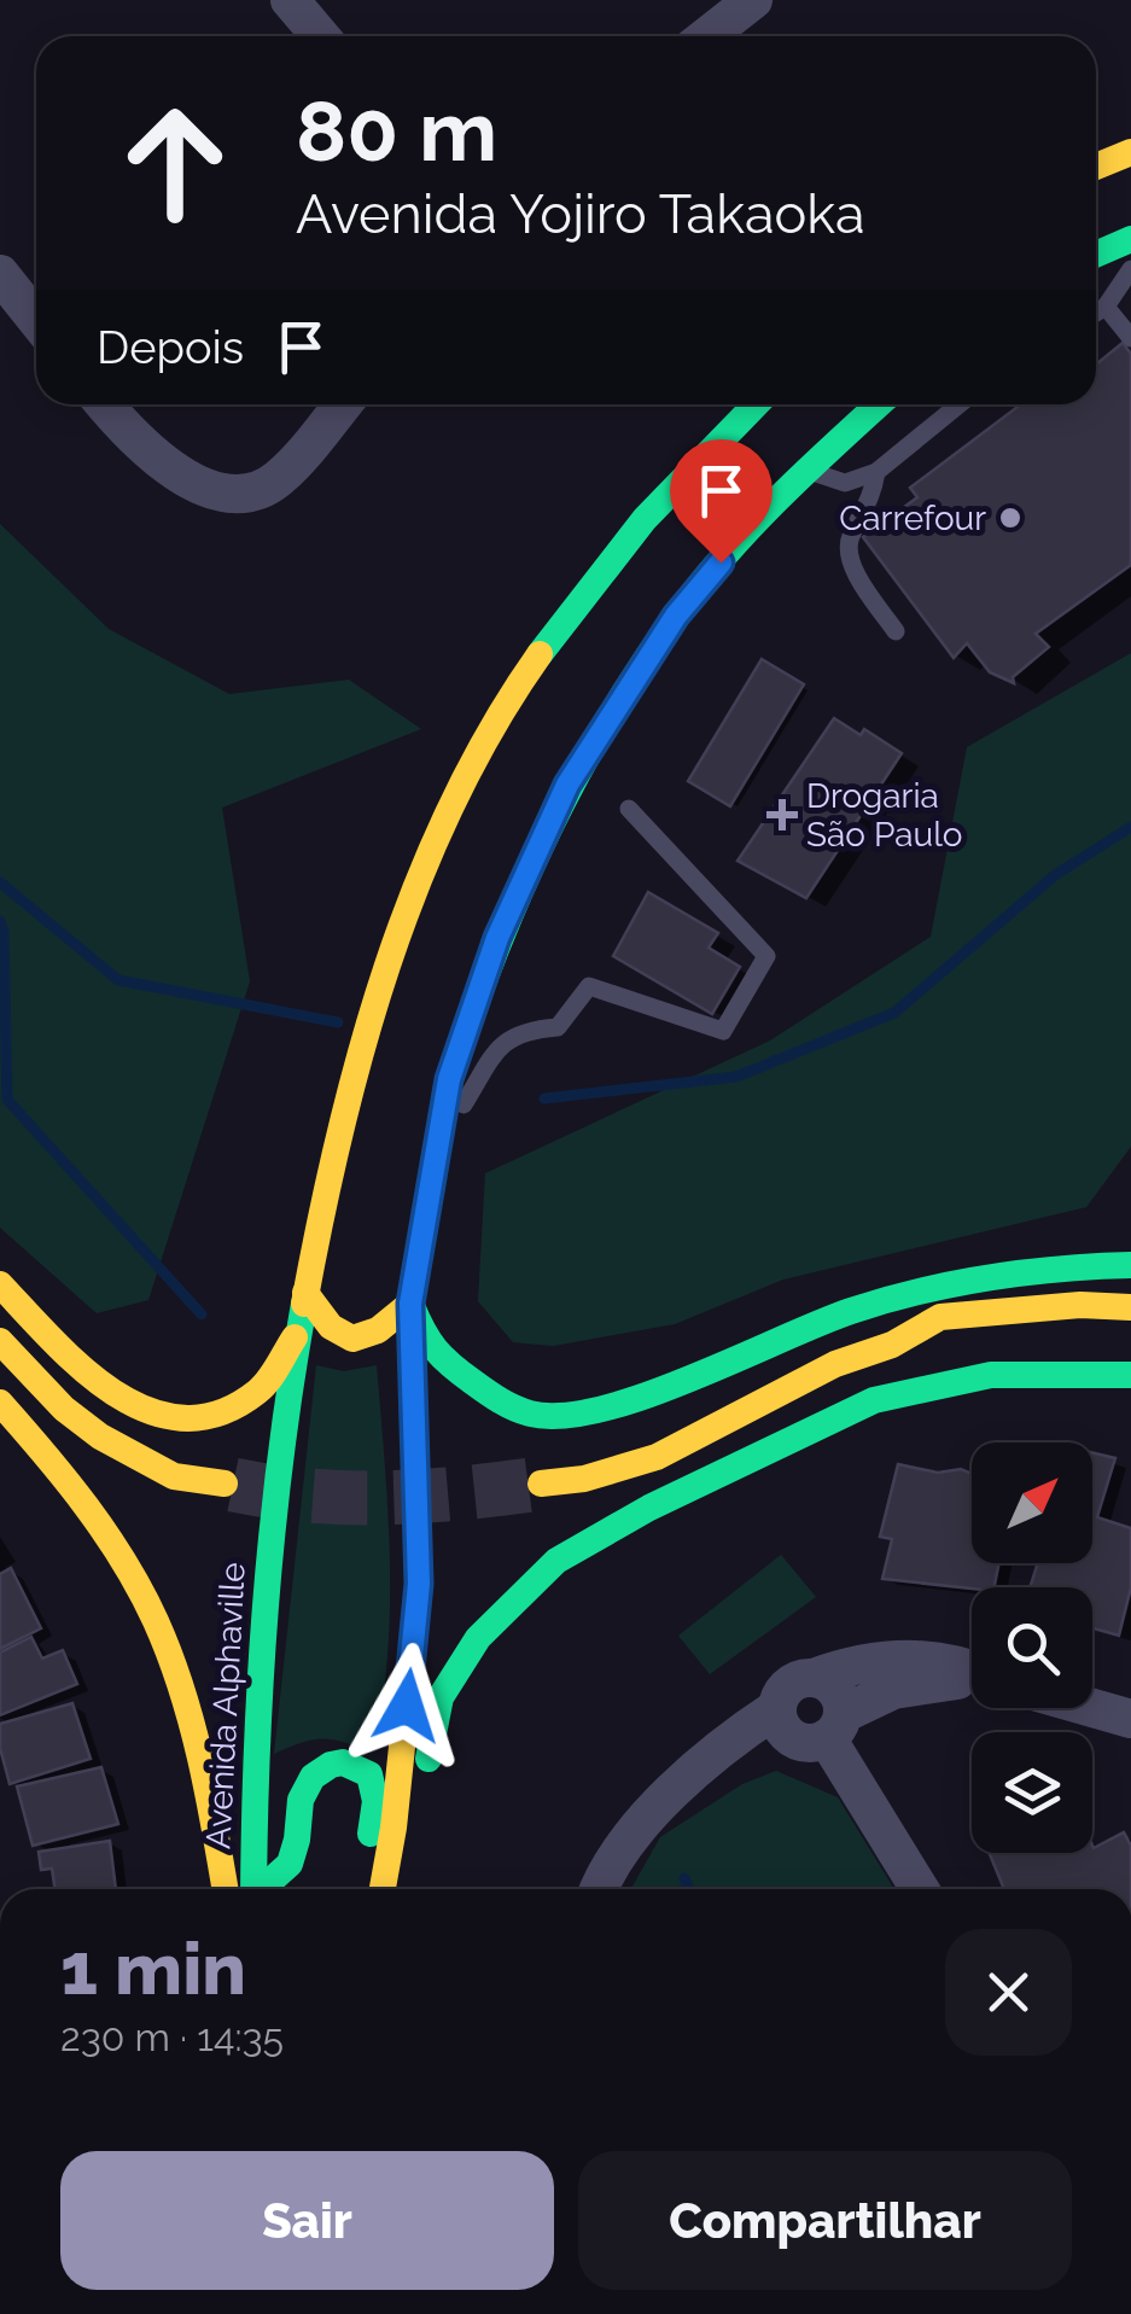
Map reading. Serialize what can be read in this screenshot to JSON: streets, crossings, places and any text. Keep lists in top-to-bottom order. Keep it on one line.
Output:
{"streets":{"main road":["Avenida Alphaville"]},"places":{"other":["Carrefour"],"health":["Drogaria São Paulo"]},"north":"top right","page":{"turn":["80 m","Avenida Yojiro Takaoka"],"then":"Depois","heading":["1 min","230 m · 14:35"],"buttons":["Sair","Compartilhar"]}}
